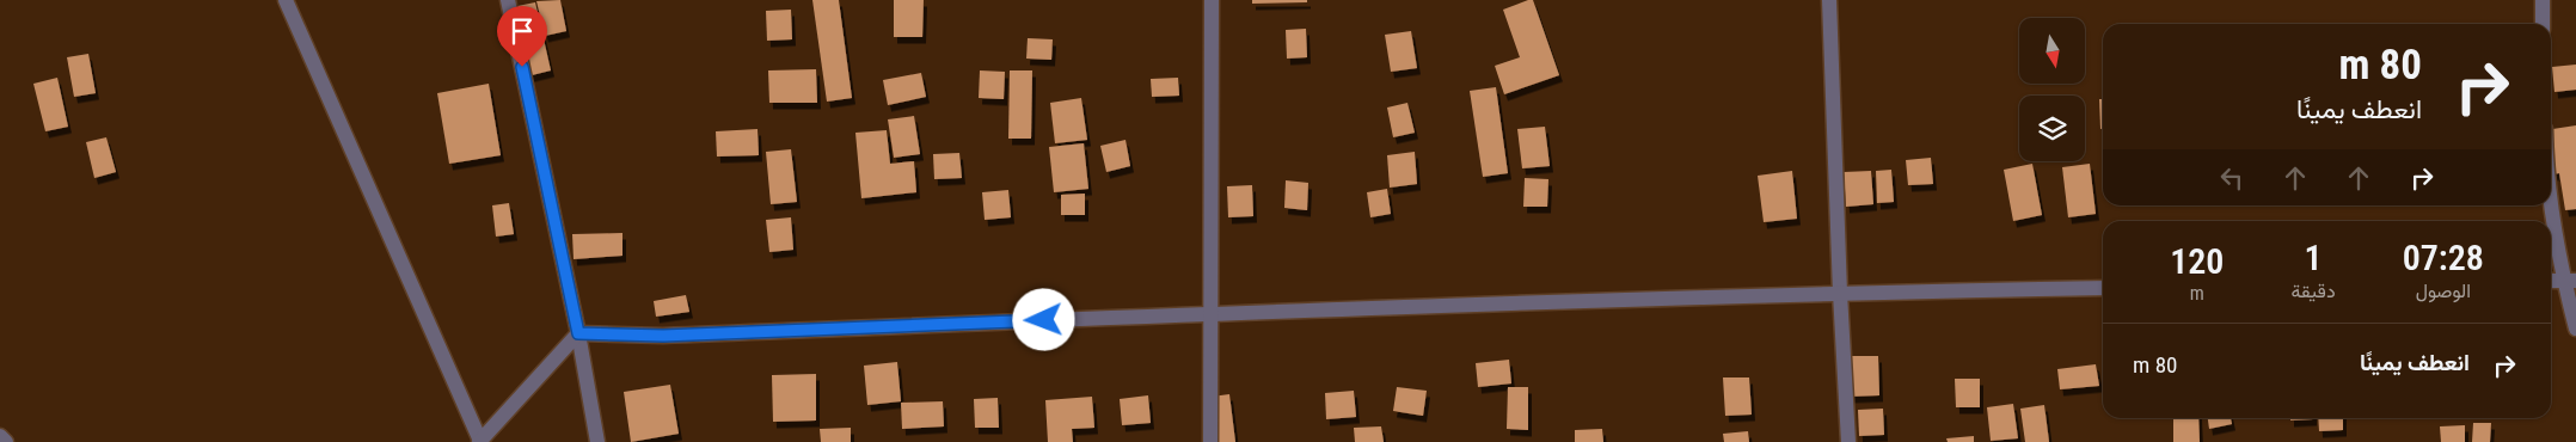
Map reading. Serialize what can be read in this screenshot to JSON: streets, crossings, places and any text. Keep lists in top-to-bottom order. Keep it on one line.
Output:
{"north":"bottom","page":{"turn":["80 m","انعطف يمينًا"],"eta":["07:28","الوصول","1","دقيقة","120","m"],"list":[{"name":"انعطف يمينًا","value":"80 m"}]}}
